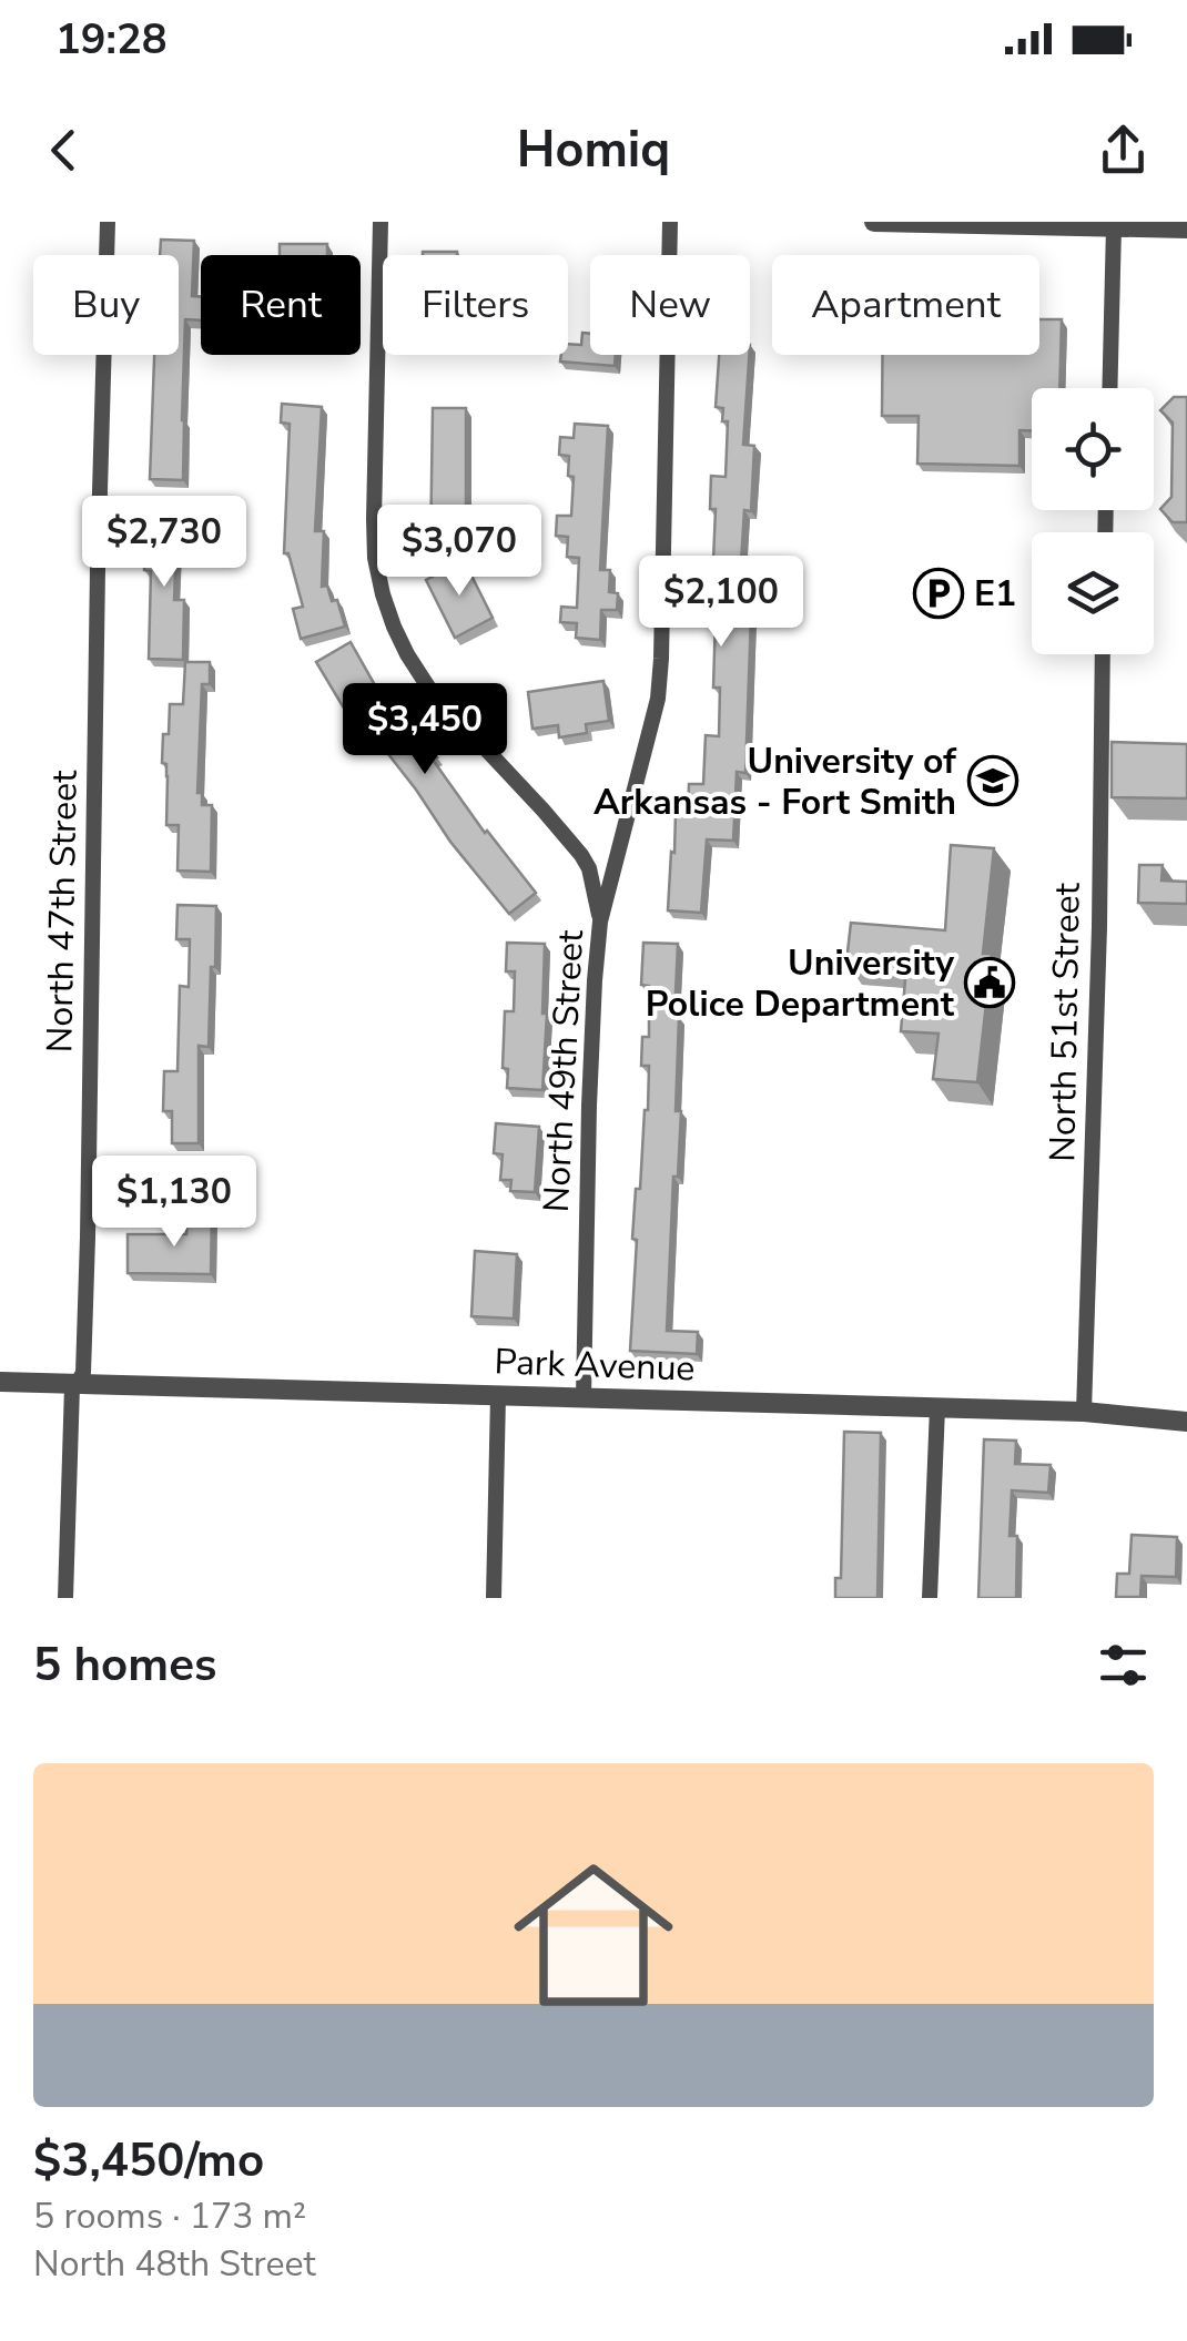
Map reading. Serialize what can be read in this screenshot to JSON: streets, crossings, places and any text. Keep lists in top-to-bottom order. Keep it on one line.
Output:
{"streets":{"street":["North 47th Street","North 51st Street","North 49th Street","Park Avenue"]},"crossings":[["North 47th Street","Park Avenue"],["North 51st Street","Park Avenue"],["North 49th Street","Park Avenue"]],"places":{"parking":["E1"],"school or university":["University of Arkansas - Fort Smith"],"public building":["University Police Department"]},"page":{"status":"19:28","header":"Homiq","chip":["Buy","Rent","Filters","New","Apartment"],"price":["$2,730","$3,070","$2,100","$3,450","$1,130"],"heading":"5 homes","list":[{"name":"$3,450/mo","note":"5 rooms · 173 m² · North 48th Street"}]}}
